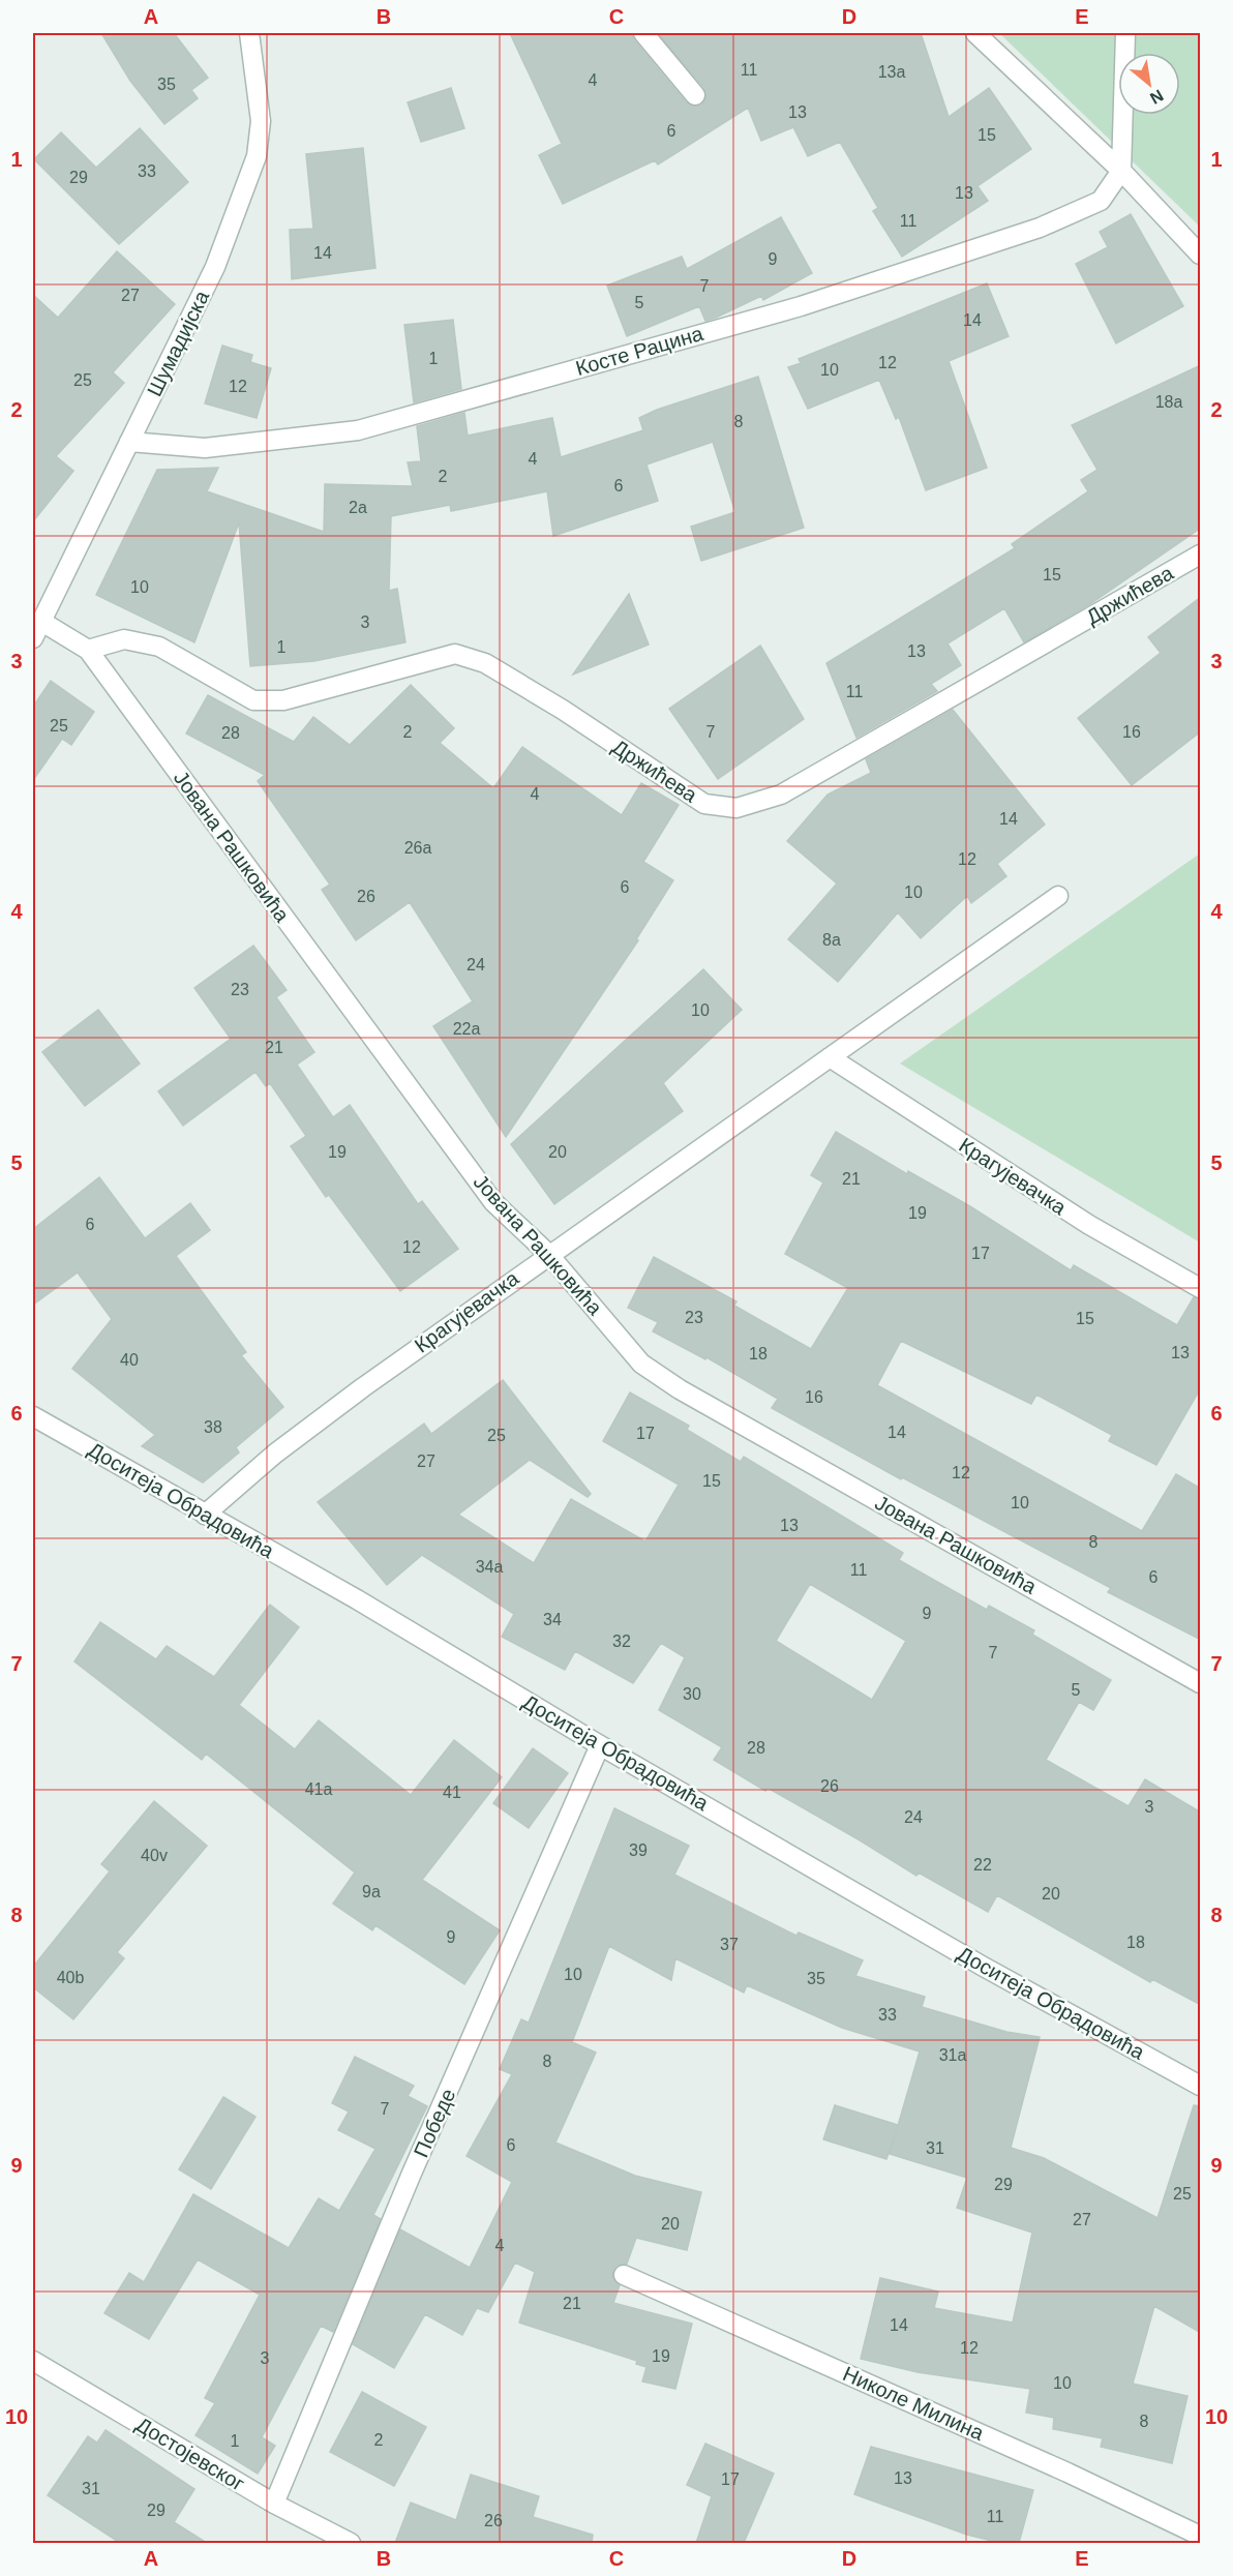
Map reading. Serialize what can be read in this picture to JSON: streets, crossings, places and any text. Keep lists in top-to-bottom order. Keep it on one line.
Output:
{"streets":{"street":["Шумадијска","Косте Рацина","Држићева","Јована Рашковића","Крагујевачка","Доситеја Обрадовића","Победе","Николе Милина","Достојевског"]},"crossings":[["Шумадијска","Косте Рацина"],["Шумадијска","Јована Рашковића"],["Држићева","Јована Рашковића"],["Јована Рашковића","Крагујевачка"],["Крагујевачка","Доситеја Обрадовића"],["Доситеја Обрадовића","Победе"],["Победе","Достојевског"]],"house_numbers":["11","13a","4","35","13","6","15","33","29","13","11","14","9","7","27","5","14","1","12","10","25","12","18a","8","4","2","6","2a","15","10","3","1","13","11","25","2","7","16","28","4","14","26a","12","6","10","26","8a","24","23","10","22a","21","19","20","21","19","6","12","17","23","15","13","18","40","16","38","14","17","25","27","12","15","10","13","8","34a","11","6","9","34","32","7","5","30","28","26","41a","41","3","24","39","40v","22","9a","20","9","18","37","10","40b","35","33","31a","8","7","6","31","29","25","27","20","4","21","14","12","19","3","10","8","2","1","13","17","31","29","11","26"],"north":"bottom right","grid":{"columns":["A","B","C","D","E"],"rows":["1","2","3","4","5","6","7","8","9","10"]}}
